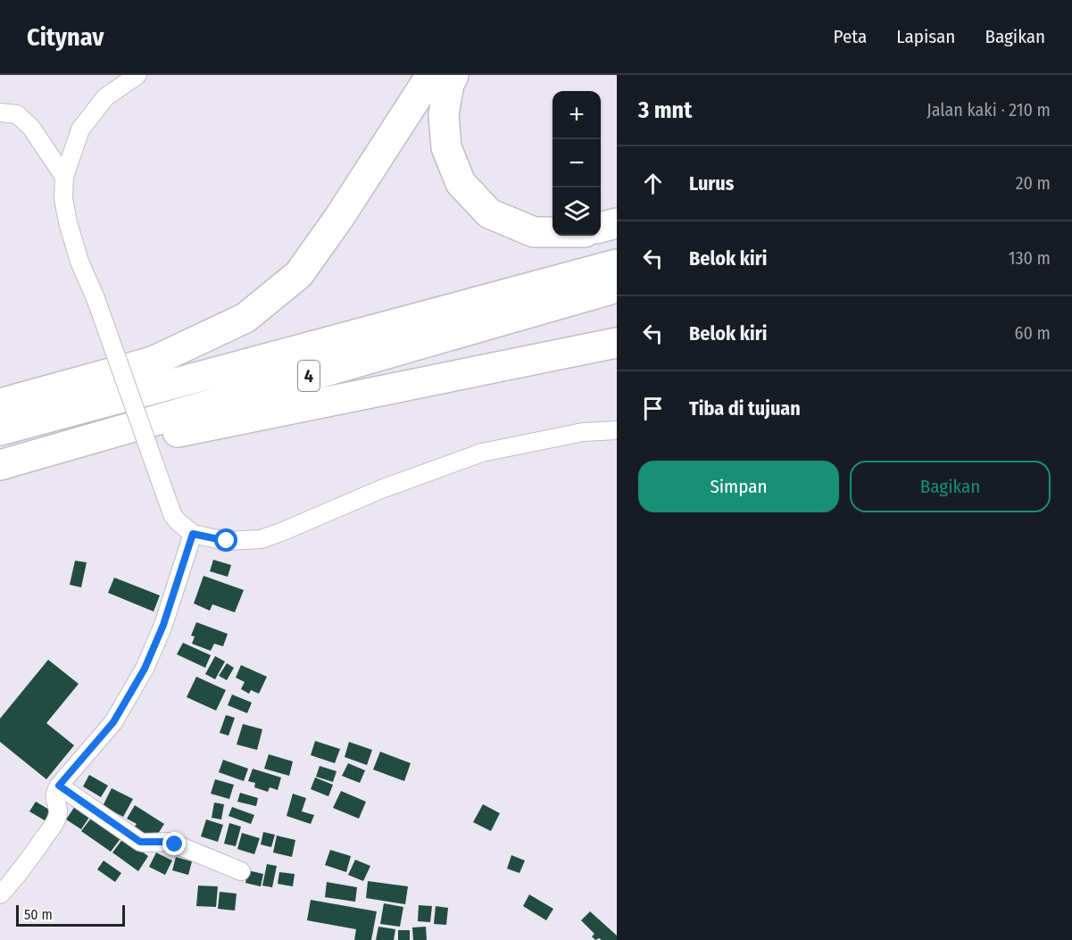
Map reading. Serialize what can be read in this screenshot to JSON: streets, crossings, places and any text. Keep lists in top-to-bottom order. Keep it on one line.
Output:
{"streets":{"highway":["4"]},"scale_bar":"50 m","page":{"header":"Citynav","nav":["Peta","Lapisan","Bagikan"],"heading":["3 mnt","Jalan kaki · 210 m"],"map_buttons":["+","−"],"list":[["Lurus","20 m"],["Belok kiri","130 m"],["Belok kiri","60 m"],"Tiba di tujuan"],"buttons":["Simpan","Bagikan"],"scale":"50 m"}}
